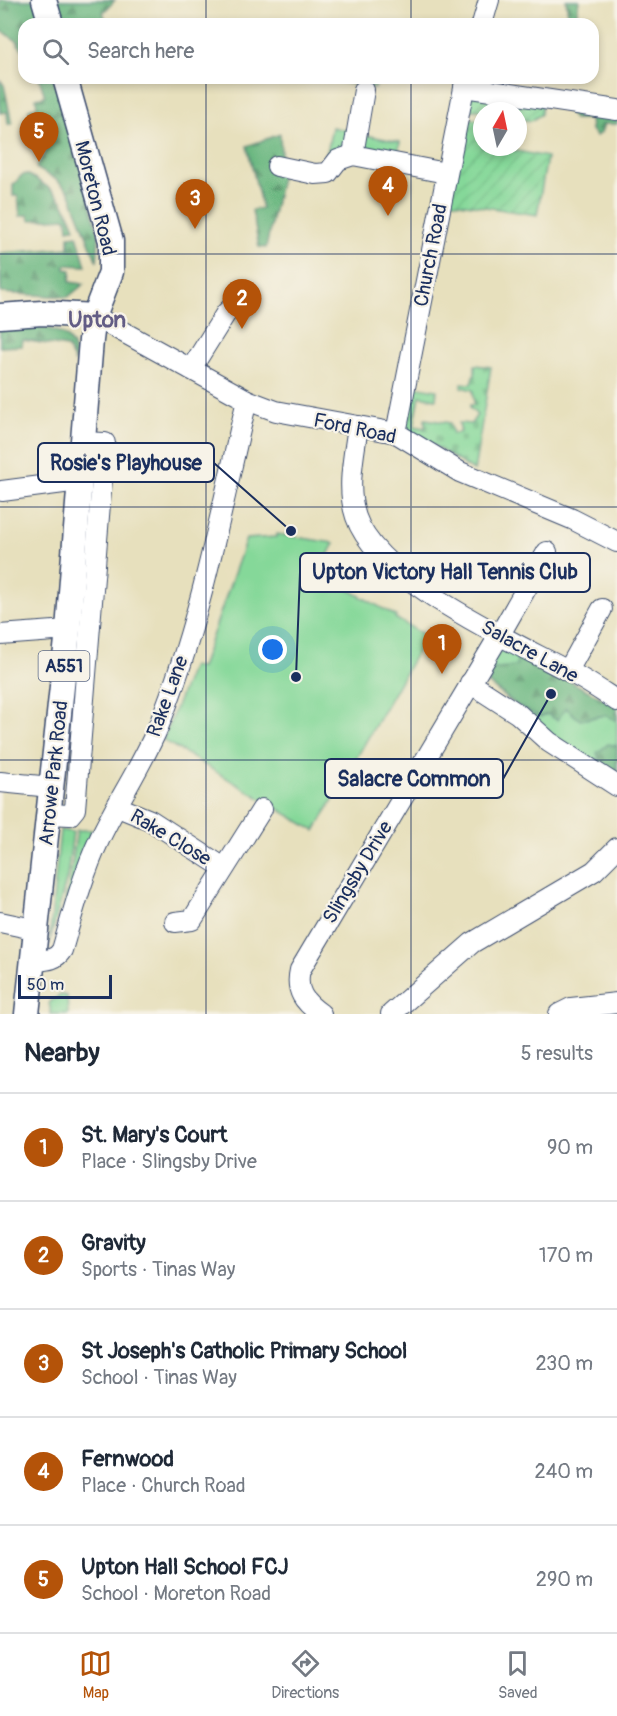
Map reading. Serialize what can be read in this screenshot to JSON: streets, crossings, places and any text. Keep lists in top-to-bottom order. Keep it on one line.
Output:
{"streets":{"main road":["Moreton Road","A551","Arrowe Park Road"],"street":["Church Road","Ford Road","Salacre Lane","Rake Lane","Rake Close","Slingsby Drive"]},"crossings":[["Moreton Road","Ford Road"],["Moreton Road","Arrowe Park Road"],["Church Road","Ford Road"],["Ford Road","Salacre Lane"],["Ford Road","Rake Lane"],["Ford Road","Arrowe Park Road"],["Salacre Lane","Slingsby Drive"],["Rake Lane","Arrowe Park Road"],["Rake Lane","Rake Close"]],"districts":["Upton"],"places":["Rosie's Playhouse","Upton Victory Hall Tennis Club","Salacre Common"],"scale_bar":"50 m","north":"top","page":{"search":"Search here","pins":["5","4","3","2","1"],"scale":"50 m","heading":["Nearby","5 results"],"list":[{"mark":"1","name":"St. Mary's Court","note":"Place · Slingsby Drive","value":"90 m"},{"mark":"2","name":"Gravity","note":"Sports · Tinas Way","value":"170 m"},{"mark":"3","name":"St Joseph's Catholic Primary School","note":"School · Tinas Way","value":"230 m"},{"mark":"4","name":"Fernwood","note":"Place · Church Road","value":"240 m"},{"mark":"5","name":"Upton Hall School FCJ","note":"School · Moreton Road","value":"290 m"}],"nav":["Map","Directions","Saved"]}}
